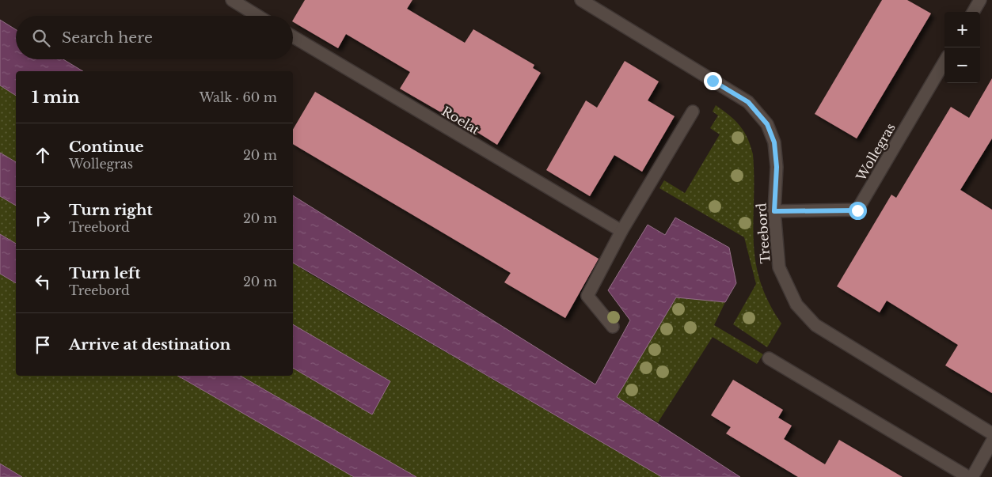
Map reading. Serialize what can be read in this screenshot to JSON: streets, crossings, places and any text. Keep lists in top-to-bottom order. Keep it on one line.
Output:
{"streets":{"street":["Roelat","Wollegras","Treebord"]},"crossings":[["Wollegras","Treebord"]],"page":{"map_buttons":["+","−"],"search":"Search here","heading":["1 min","Walk · 60 m"],"list":[["Continue","Wollegras","20 m"],["Turn right","Treebord","20 m"],["Turn left","Treebord","20 m"],"Arrive at destination"]}}
